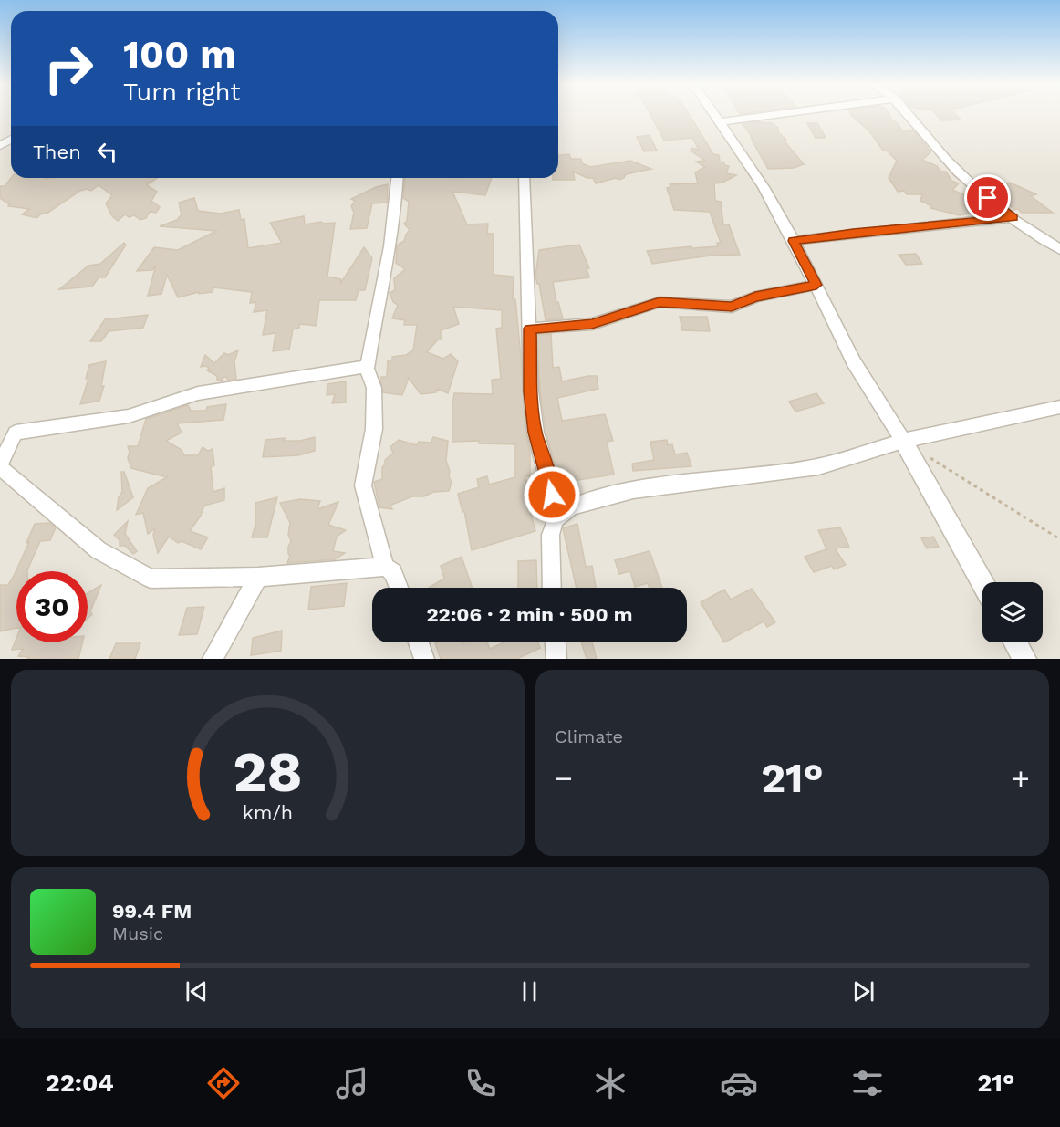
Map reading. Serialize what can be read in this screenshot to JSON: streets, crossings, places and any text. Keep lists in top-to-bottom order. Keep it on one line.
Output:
{"page":{"turn":["100 m","Turn right"],"then":"Then","limit":"30","trip":"22:06 · 2 min · 500 m","tile":"Climate","heat":["−","21°","+"],"song":["99.4 FM","Music"],"tabs":["22:04","21°"],"gauge":["28","km/h"]}}
